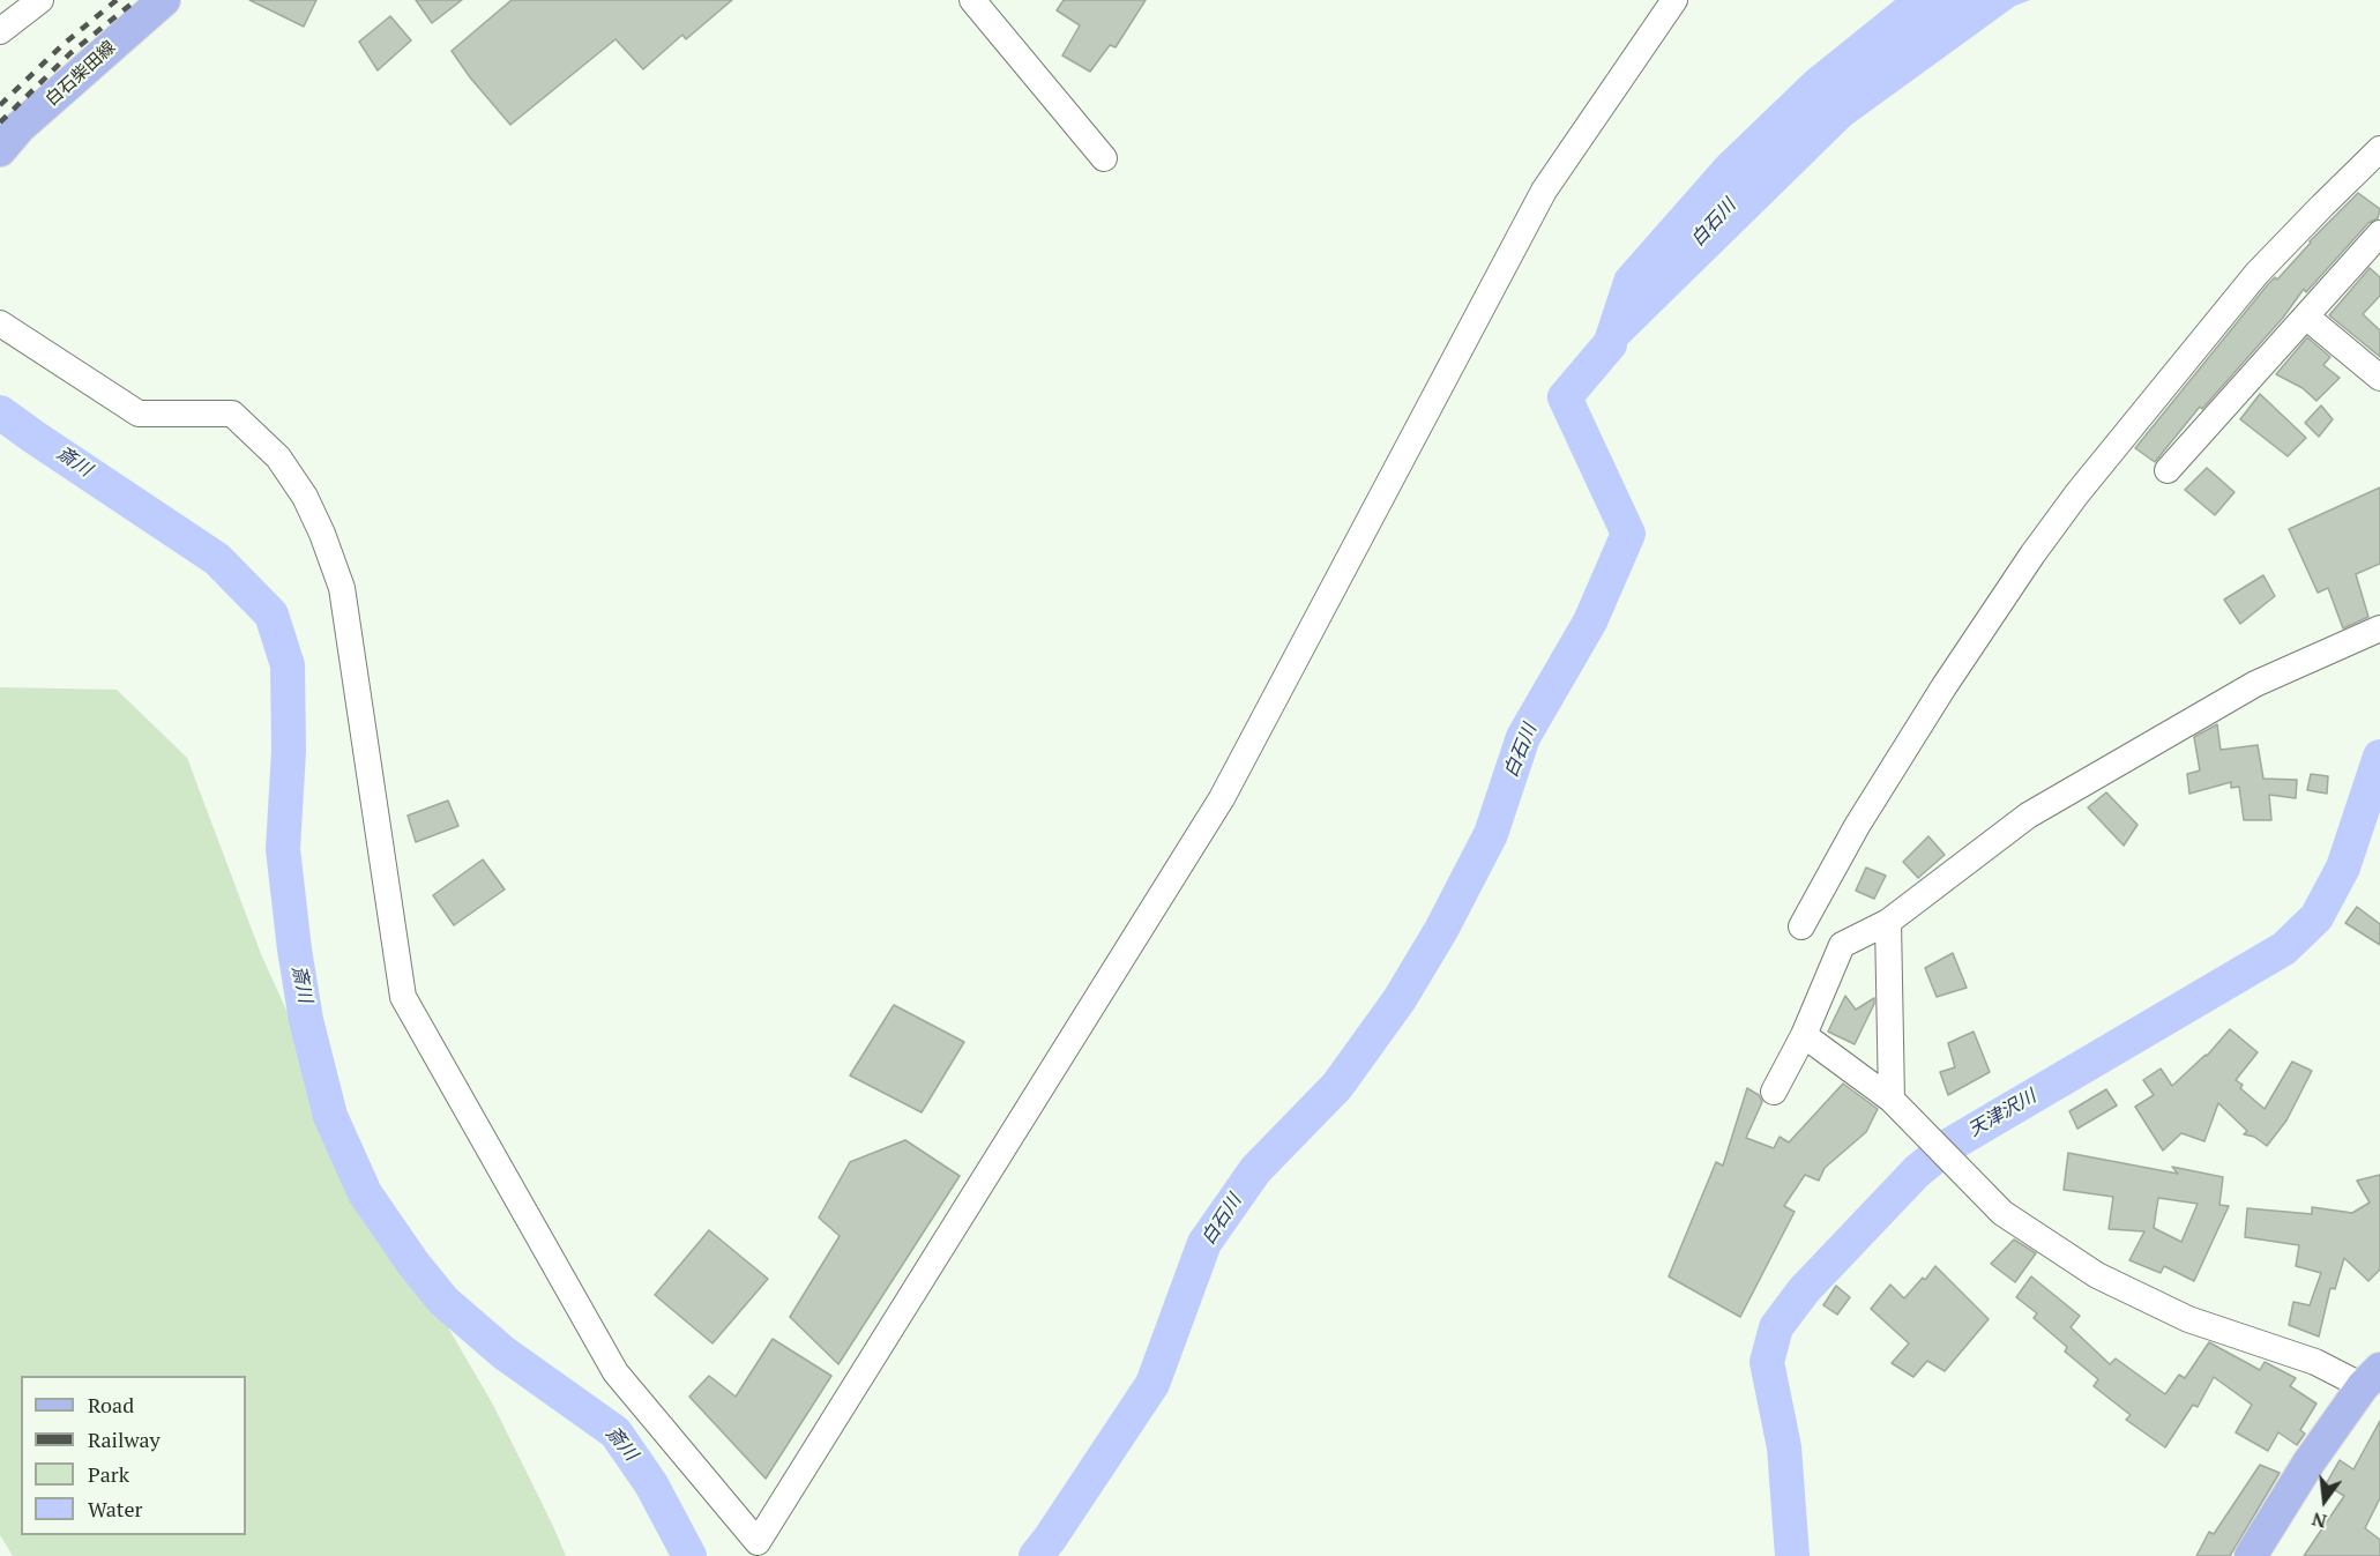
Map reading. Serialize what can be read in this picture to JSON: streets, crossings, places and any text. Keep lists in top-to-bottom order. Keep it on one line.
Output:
{"streets":{"main road":["白石柴田線"]},"water":["白石川","斎川","天津沢川"],"legend":["Road","Railway","Park","Water"],"north":"bottom"}
